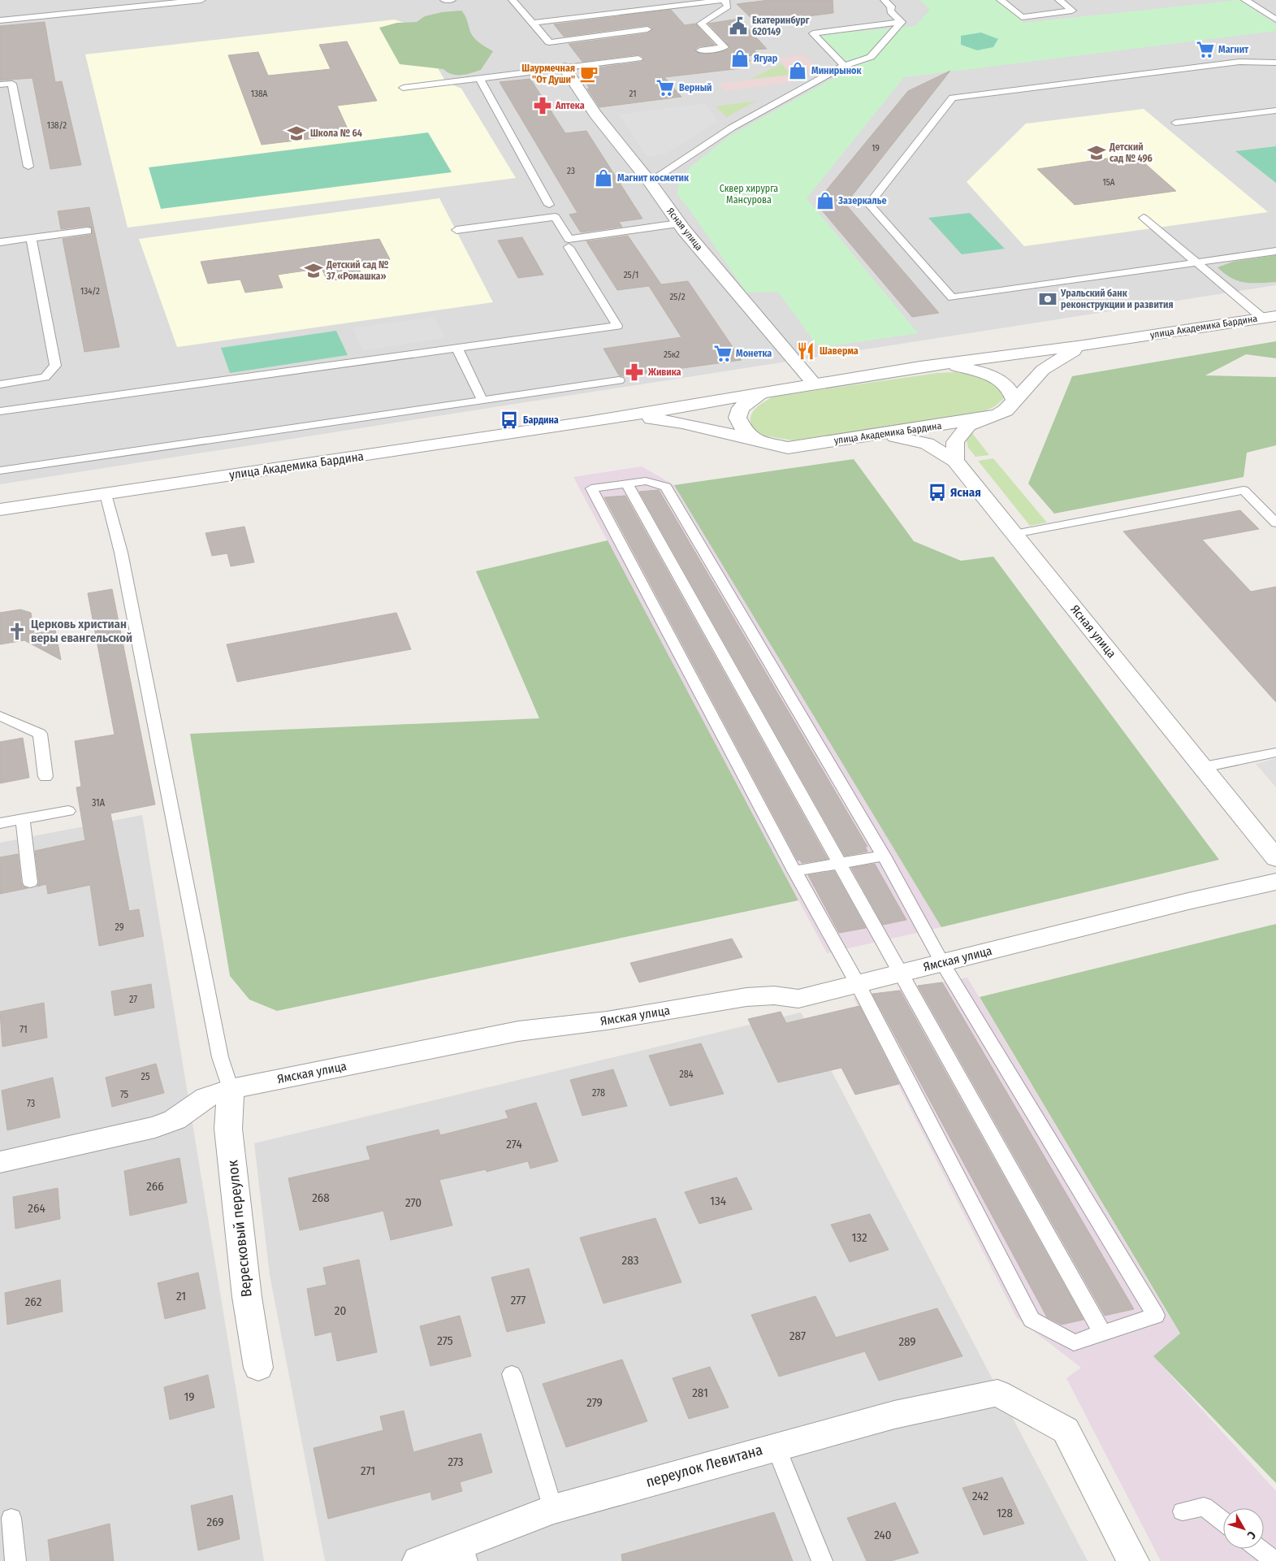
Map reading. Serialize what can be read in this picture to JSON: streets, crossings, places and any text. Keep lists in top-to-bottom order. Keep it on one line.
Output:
{"streets":{"street":["Ясная улица","улица Академика Бардина","Ямская улица","Вересковый переулок","переулок Левитана"]},"crossings":[["Ясная улица","улица Академика Бардина"],["Ямская улица","Вересковый переулок"]],"parks":["Сквер хирурга Мансурова"],"places":{"public building":["Екатеринбург 620149"],"supermarket":["Магнит","Верный","Монетка"],"shop":["Ягуар","Минирынок","Магнит косметик","Зазеркалье"],"cafe":["Шаурмечная \"От Души\""],"pharmacy":["Аптека","Живика"],"school or university":["Школа № 64","Детский сад № 496","Детский сад № 37 «Ромашка»"],"bank":["Уральский банк реконструкции и развития"],"restaurant":["Шаверма"],"bus stop":["Бардина","Ясная"],"church":["Церковь христиан веры евангельской"]},"house_numbers":["138А","21","138/2","19","23","15А","25/1","134/2","25/2","25к2","31А","29","27","71","284","25","278","75","73","274","266","268","134","270","264","132","283","21","277","262","20","287","275","289","281","19","279","273","271","242","128","269","240"],"north":"bottom right"}
